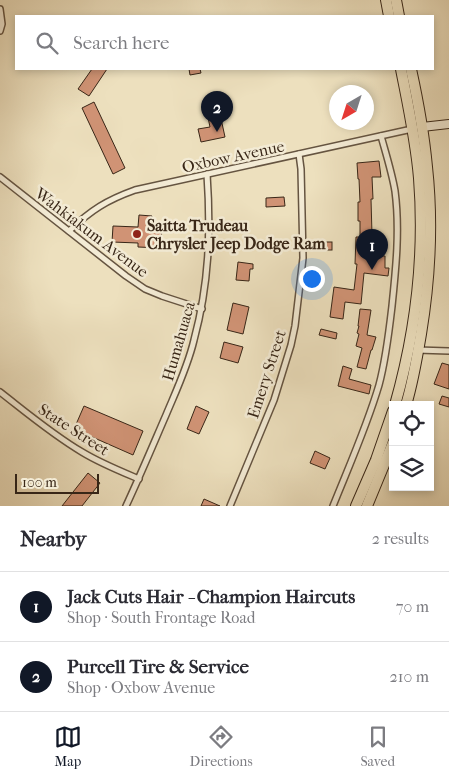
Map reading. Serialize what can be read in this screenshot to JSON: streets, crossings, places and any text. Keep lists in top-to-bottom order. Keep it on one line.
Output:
{"streets":{"street":["Oxbow Avenue","Wahkiakum Avenue","Humahuaca","Emery Street","State Street"]},"crossings":[["Oxbow Avenue","Wahkiakum Avenue"],["Oxbow Avenue","Humahuaca"],["Oxbow Avenue","Emery Street"],["Wahkiakum Avenue","Humahuaca"],["Humahuaca","State Street"]],"places":["Saitta Trudeau Chrysler Jeep Dodge Ram"],"scale_bar":"100 m","north":"bottom left","page":{"search":"Search here","pins":["2","1"],"scale":"100 m","heading":["Nearby","2 results"],"list":[{"mark":"1","name":"Jack Cuts Hair - Champion Haircuts","note":"Shop · South Frontage Road","value":"70 m"},{"mark":"2","name":"Purcell Tire & Service","note":"Shop · Oxbow Avenue","value":"210 m"}],"nav":["Map","Directions","Saved"]}}
